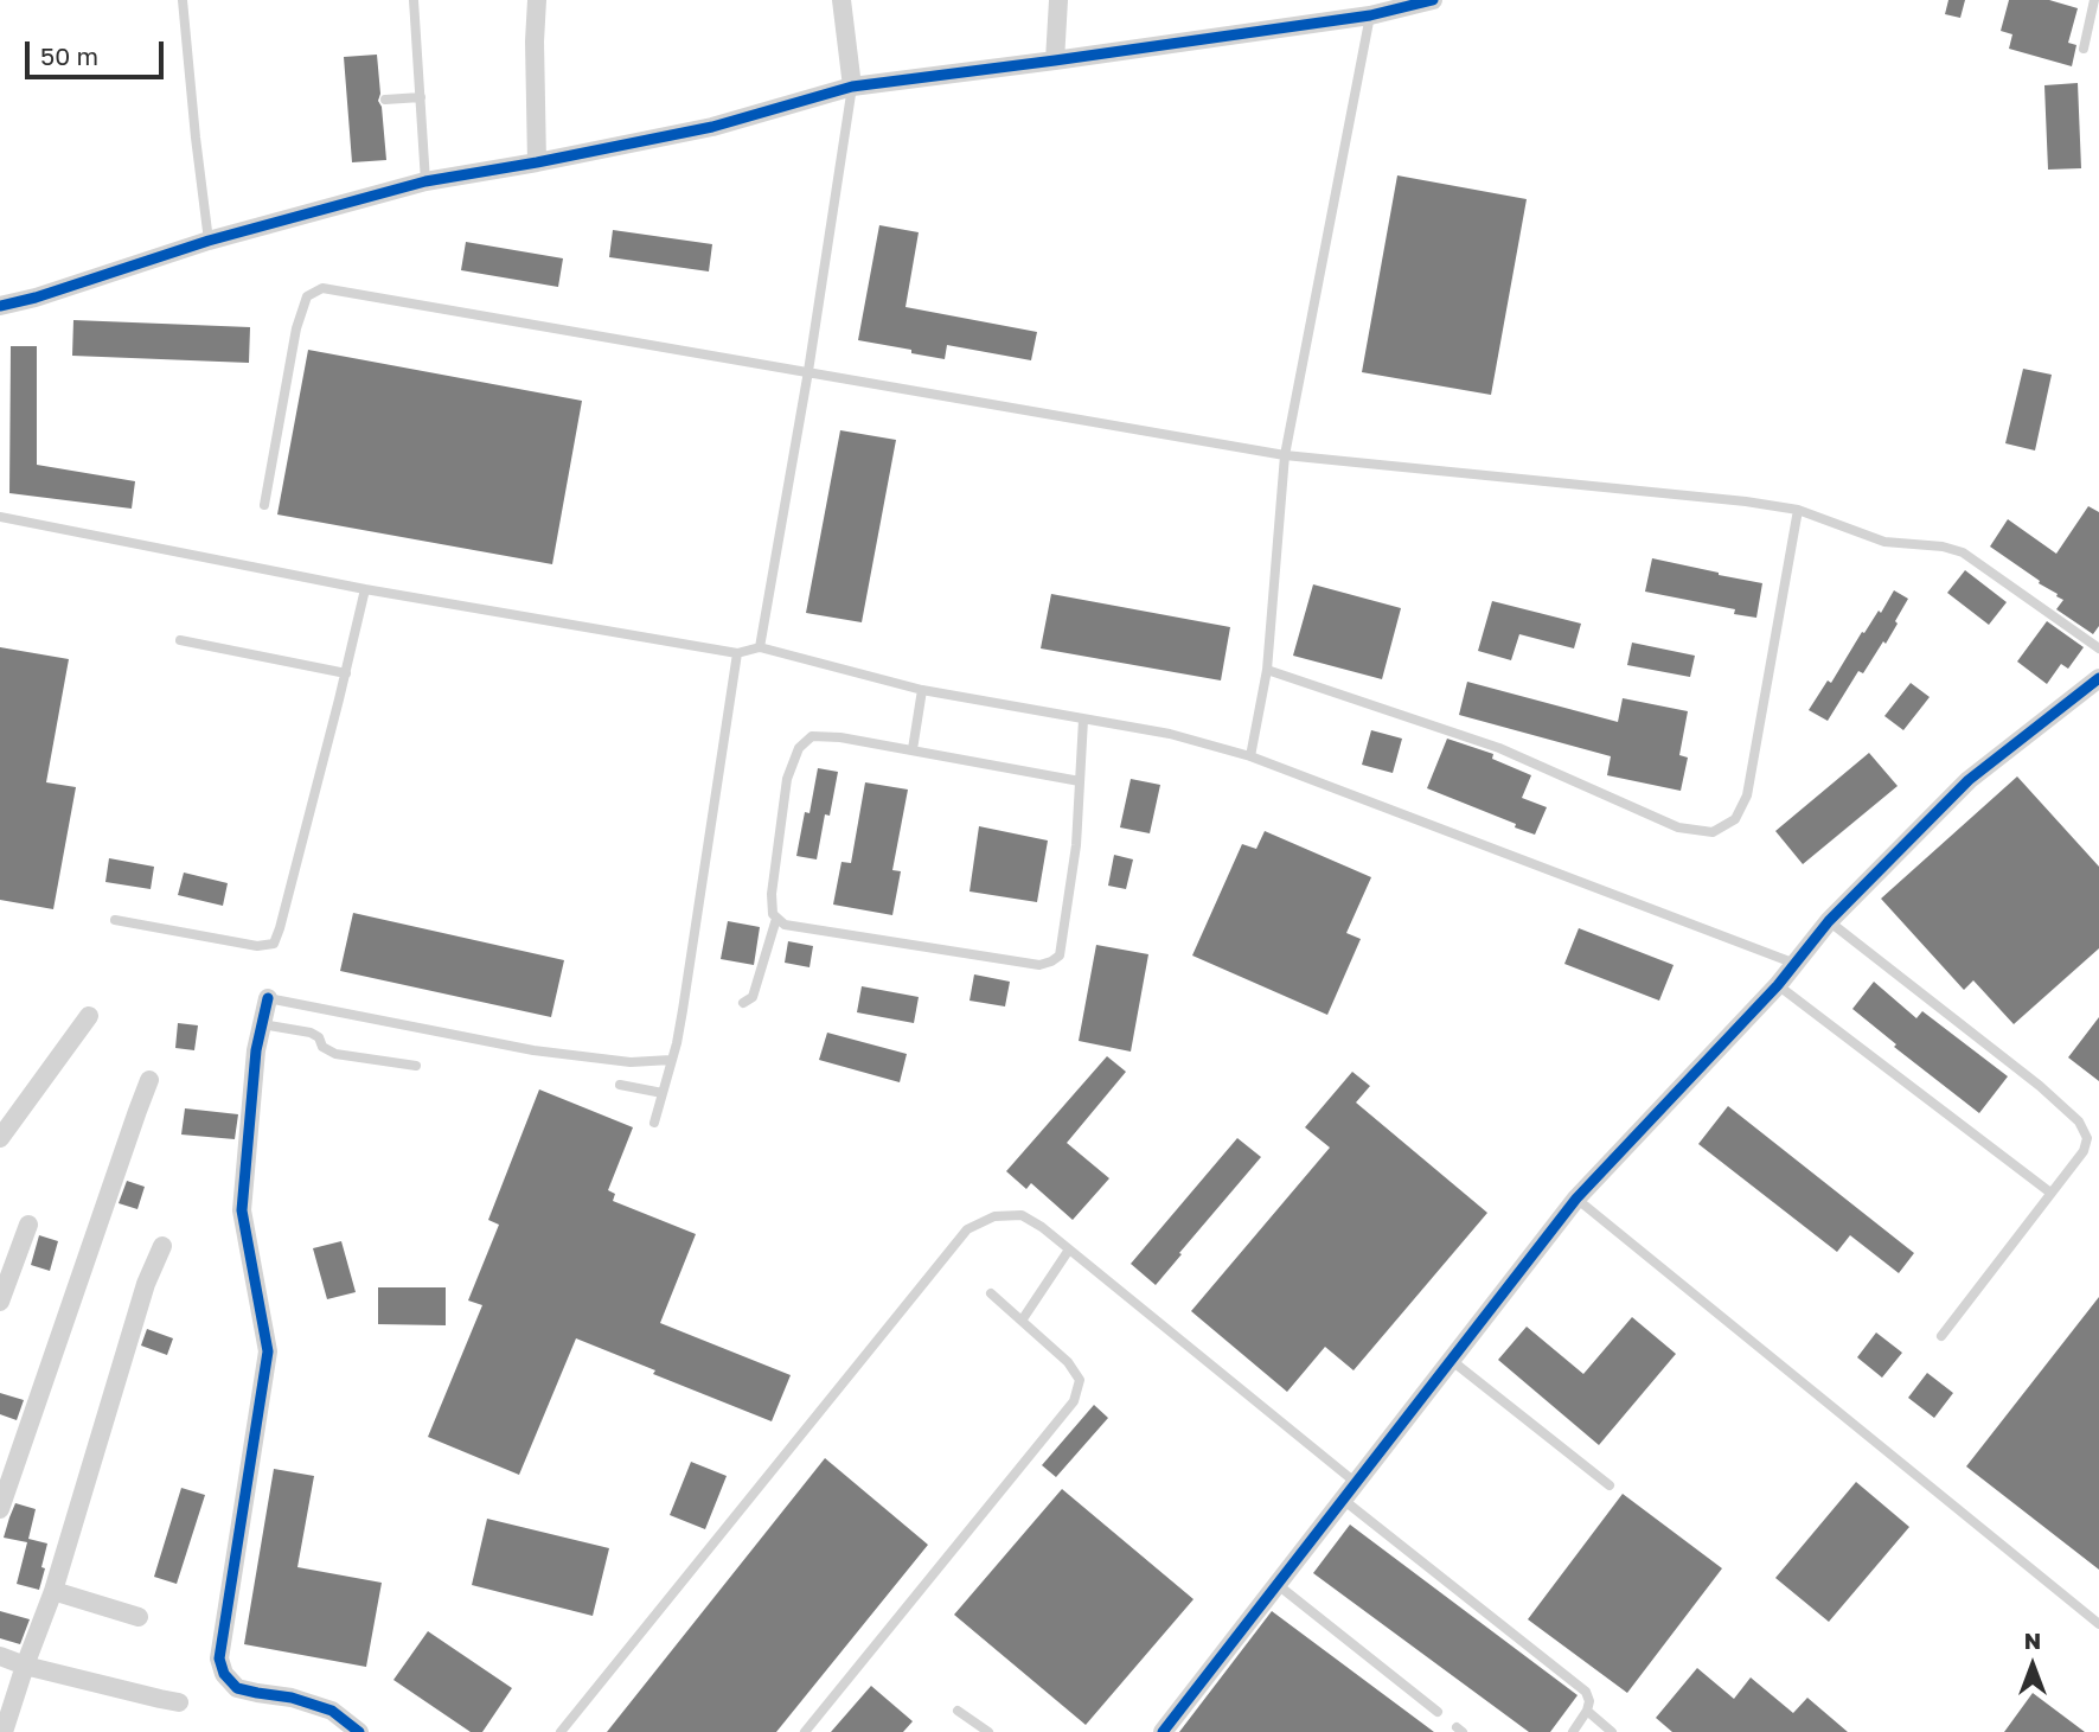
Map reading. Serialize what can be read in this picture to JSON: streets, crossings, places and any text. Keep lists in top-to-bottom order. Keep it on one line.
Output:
{"scale_bar":"50 m","north":"top"}
